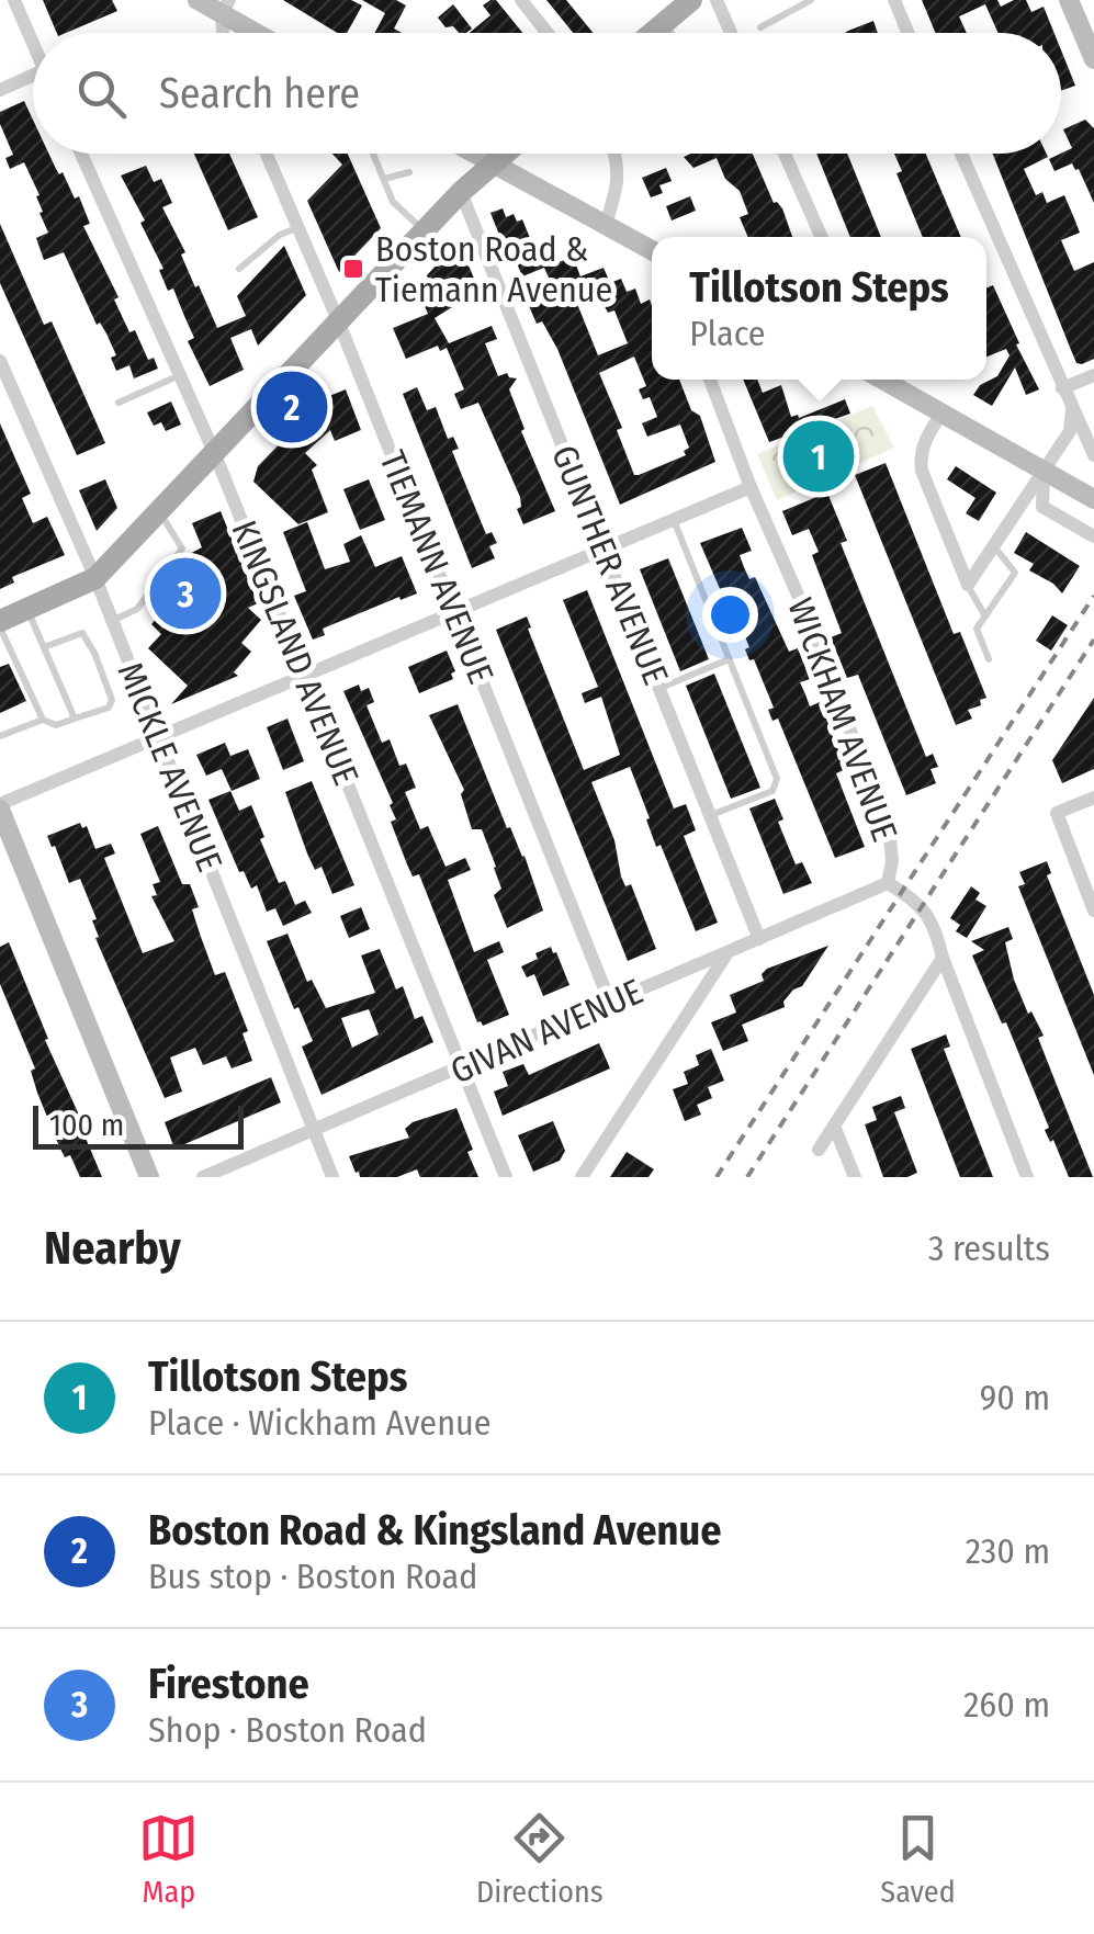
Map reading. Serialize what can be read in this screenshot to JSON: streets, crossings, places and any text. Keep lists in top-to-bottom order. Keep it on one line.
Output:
{"streets":{"street":["GUNTHER AVENUE","TIEMANN AVENUE","KINGSLAND AVENUE","WICKHAM AVENUE","MICKLE AVENUE","GIVAN AVENUE"]},"crossings":[["GUNTHER AVENUE","GIVAN AVENUE"],["TIEMANN AVENUE","GIVAN AVENUE"],["KINGSLAND AVENUE","GIVAN AVENUE"],["WICKHAM AVENUE","GIVAN AVENUE"],["MICKLE AVENUE","GIVAN AVENUE"]],"places":{"transit":["Boston Road & Tiemann Avenue"]},"scale_bar":"100 m","page":{"search":"Search here","popup":["Tillotson Steps","Place"],"pins":["2","1","3"],"scale":"100 m","heading":["Nearby","3 results"],"list":[{"mark":"1","name":"Tillotson Steps","note":"Place · Wickham Avenue","value":"90 m"},{"mark":"2","name":"Boston Road & Kingsland Avenue","note":"Bus stop · Boston Road","value":"230 m"},{"mark":"3","name":"Firestone","note":"Shop · Boston Road","value":"260 m"}],"nav":["Map","Directions","Saved"]}}
